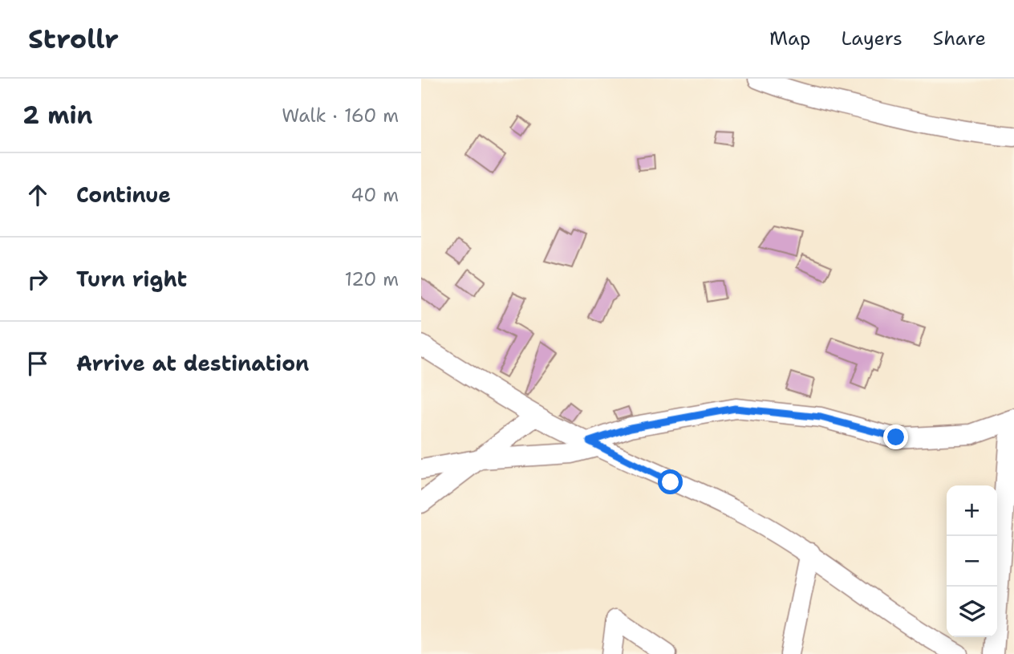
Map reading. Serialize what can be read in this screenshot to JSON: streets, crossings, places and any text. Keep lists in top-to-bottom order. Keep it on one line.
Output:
{"page":{"header":"Strollr","nav":["Map","Layers","Share"],"heading":["2 min","Walk · 160 m"],"list":[["Continue","40 m"],["Turn right","120 m"],"Arrive at destination"],"map_buttons":["+","−"]}}
